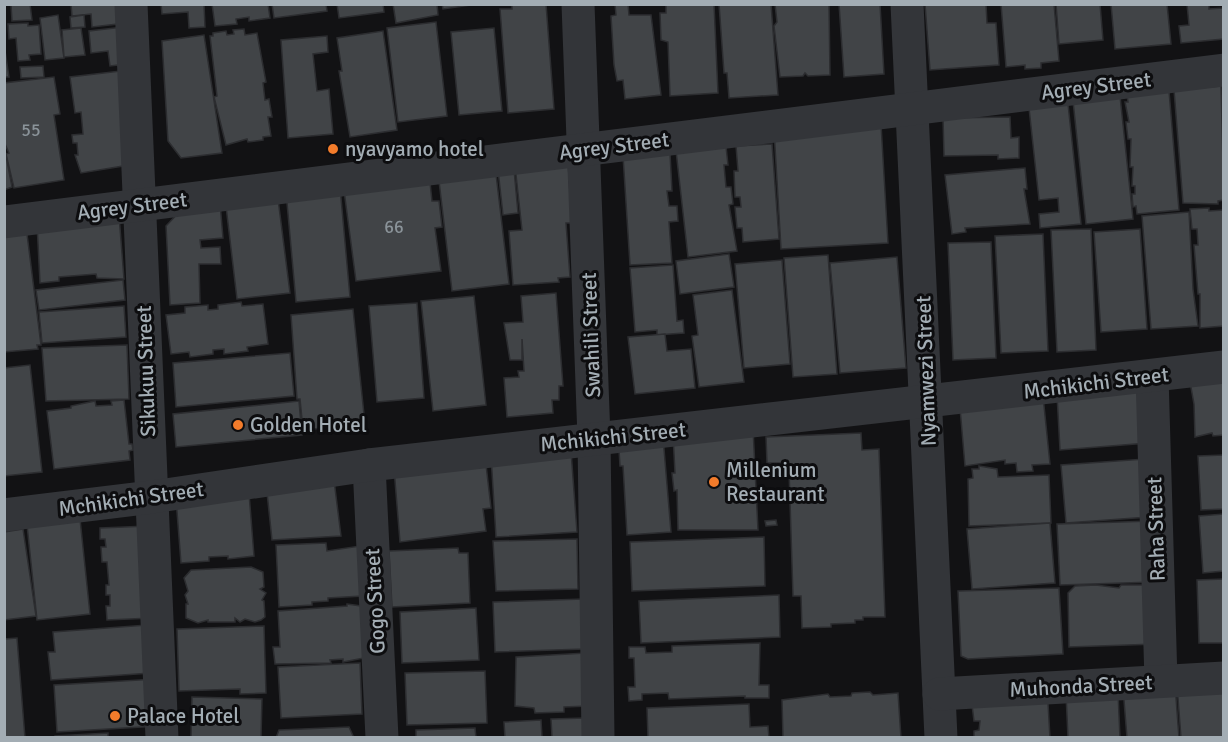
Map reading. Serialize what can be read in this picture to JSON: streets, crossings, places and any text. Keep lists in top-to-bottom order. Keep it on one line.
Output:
{"streets":{"street":["Agrey Street","Swahili Street","Sikukuu Street","Nyamwezi Street","Mchikichi Street","Raha Street","Gogo Street","Muhonda Street"]},"crossings":[["Agrey Street","Swahili Street"],["Agrey Street","Sikukuu Street"],["Agrey Street","Nyamwezi Street"],["Swahili Street","Mchikichi Street"],["Sikukuu Street","Mchikichi Street"],["Nyamwezi Street","Mchikichi Street"],["Nyamwezi Street","Muhonda Street"],["Mchikichi Street","Raha Street"],["Mchikichi Street","Gogo Street"],["Raha Street","Muhonda Street"]],"places":["nyavyamo hotel","Golden Hotel","Millenium Restaurant","Palace Hotel"],"house_numbers":["55","66"]}
